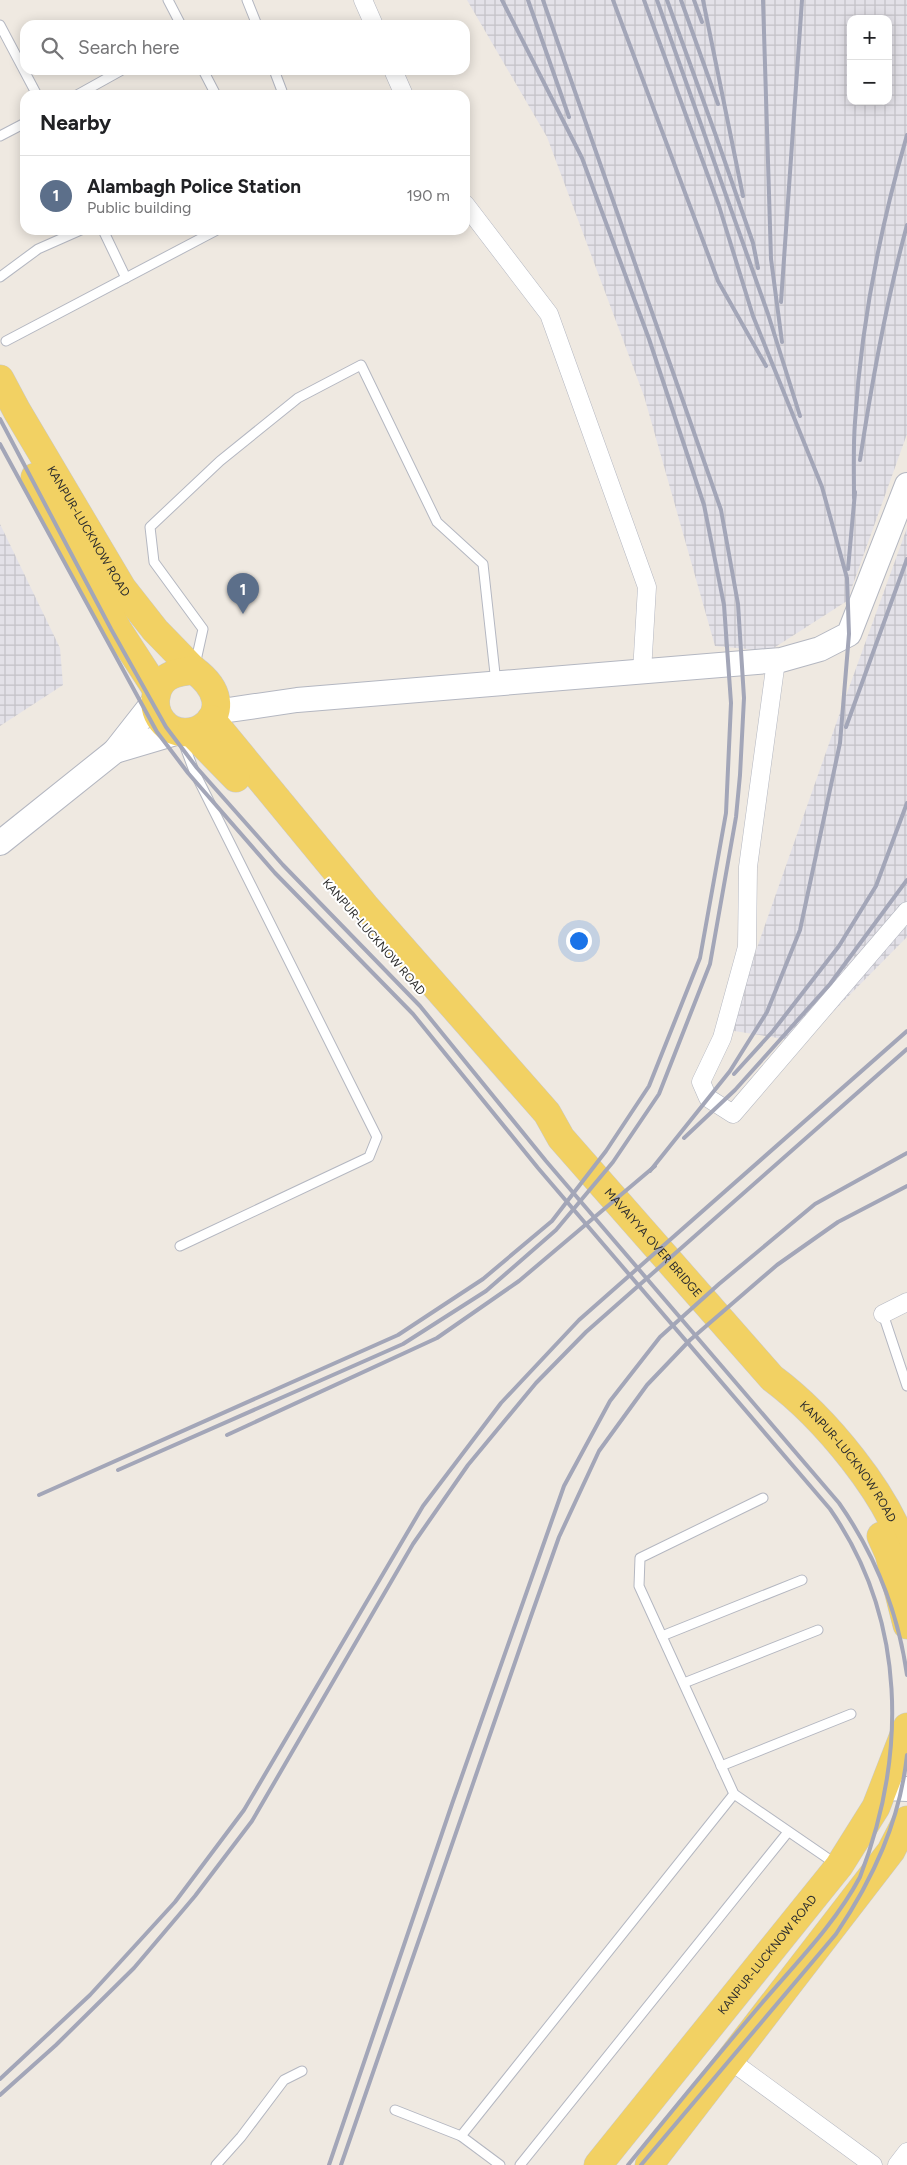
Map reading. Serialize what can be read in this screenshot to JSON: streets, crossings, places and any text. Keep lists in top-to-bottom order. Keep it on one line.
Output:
{"streets":{"main road":["KANPUR-LUCKNOW ROAD","MAVAIYYA OVER BRIDGE"]},"crossings":[["KANPUR-LUCKNOW ROAD","MAVAIYYA OVER BRIDGE"]],"page":{"map_buttons":["+","−"],"search":"Search here","heading":"Nearby","list":[{"mark":"1","name":"Alambagh Police Station","note":"Public building","value":"190 m"}],"pins":"1"}}
